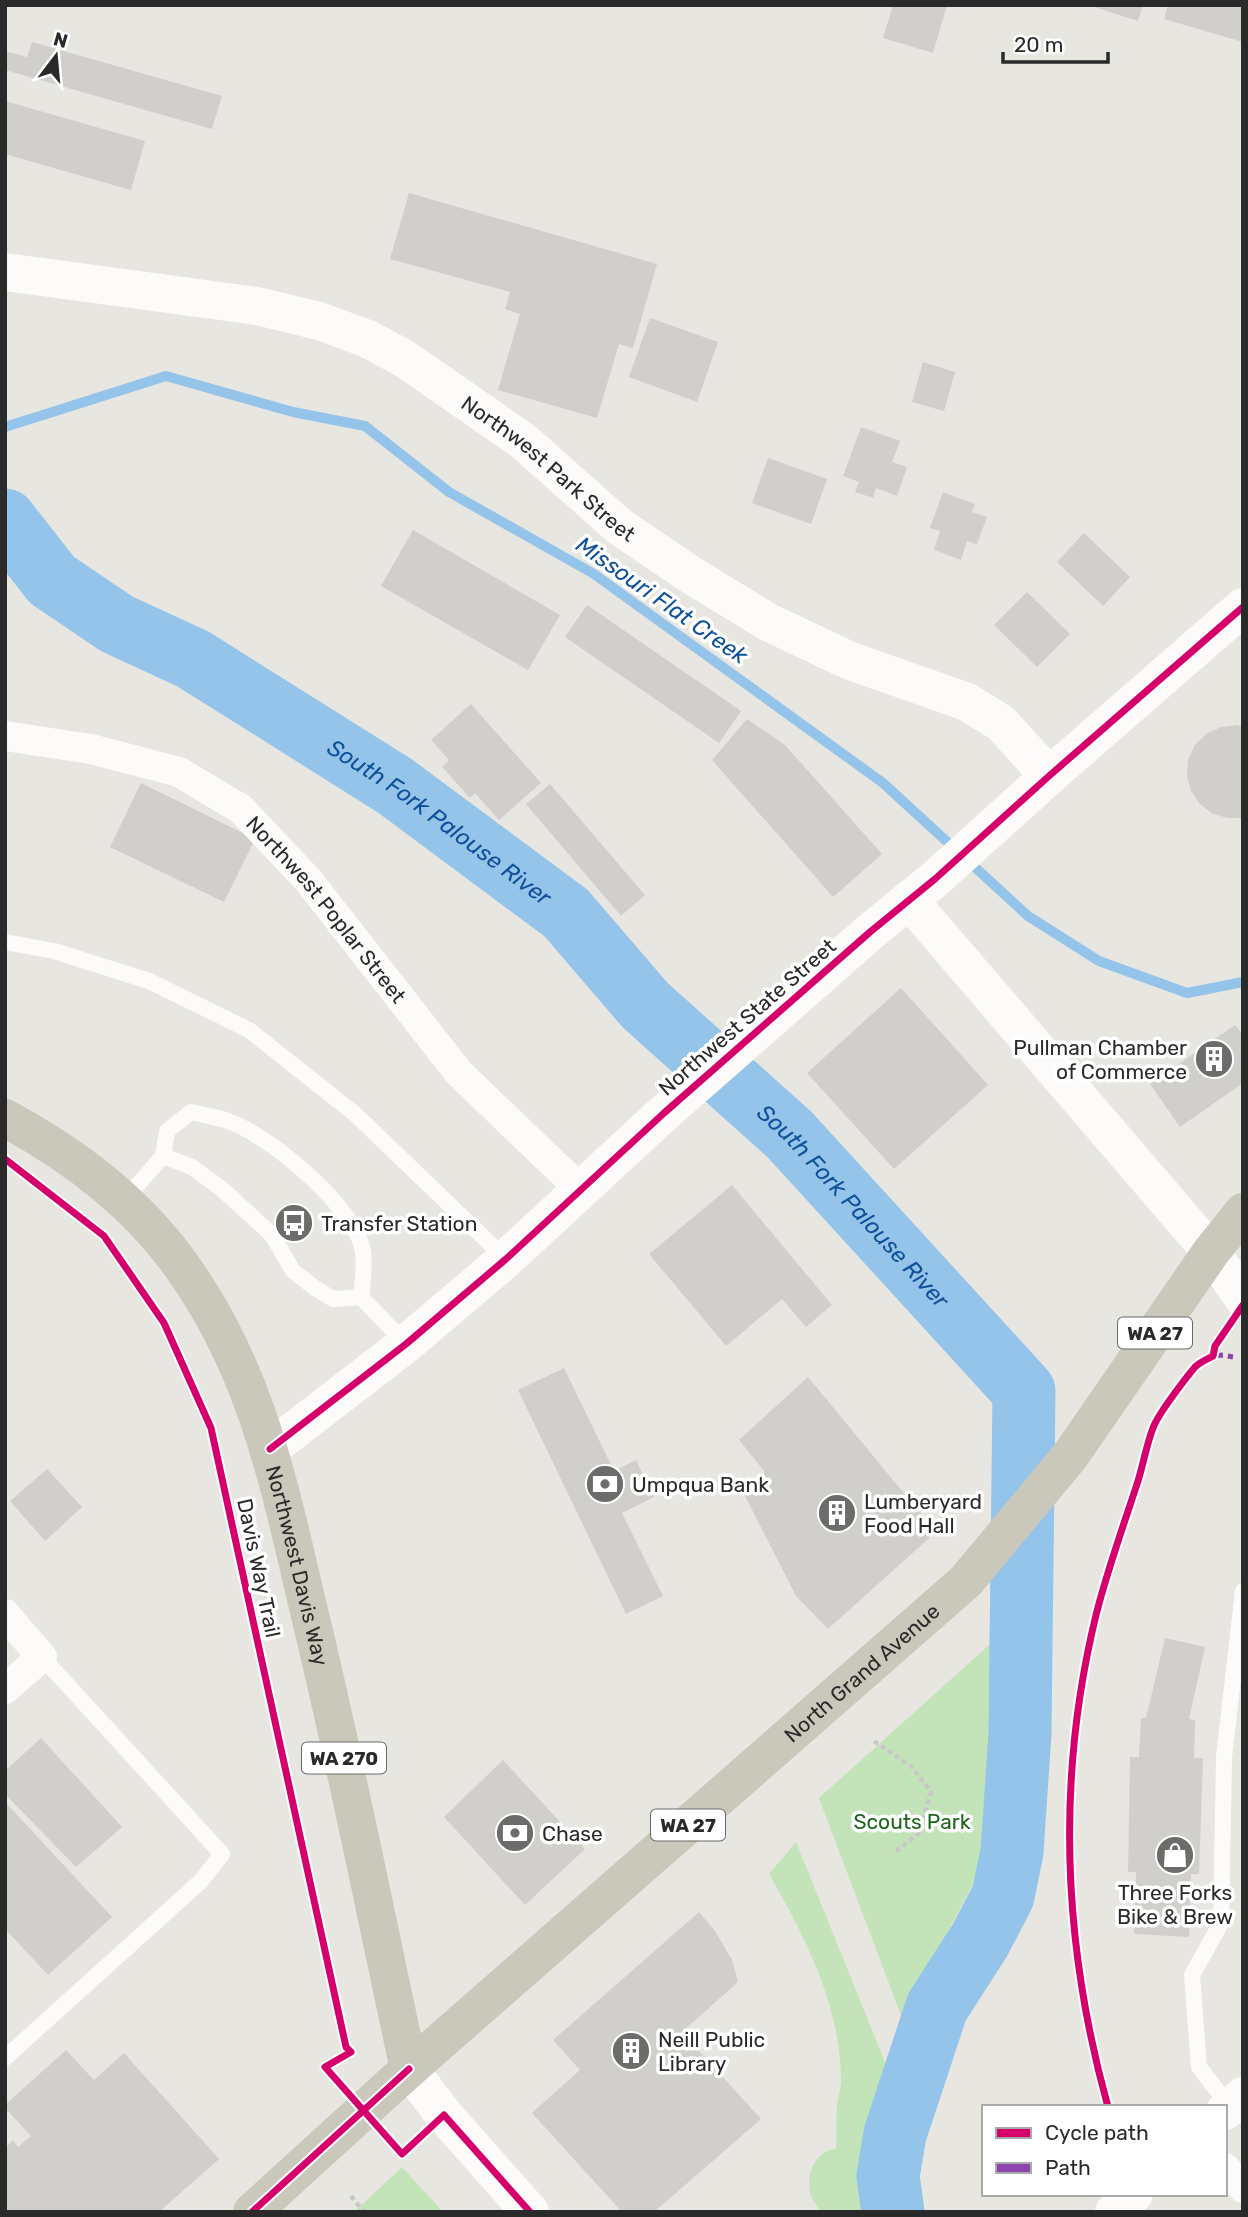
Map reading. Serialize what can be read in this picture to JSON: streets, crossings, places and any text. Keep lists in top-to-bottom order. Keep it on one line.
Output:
{"streets":{"main road":["WA 27","Northwest Davis Way","North Grand Avenue","WA 270"],"street":["Northwest Park Street","Northwest Poplar Street","Northwest State Street"],"cycle path":["Davis Way Trail"]},"crossings":[["Northwest Park Street","Northwest State Street"],["Northwest Poplar Street","Northwest State Street"],["Northwest State Street","Northwest Davis Way"],["WA 27","Northwest Davis Way"],["WA 27","North Grand Avenue"],["Northwest Davis Way","North Grand Avenue"]],"water":["Missouri Flat Creek","South Fork Palouse River"],"parks":["Scouts Park"],"places":{"building":["Pullman Chamber of Commerce","Lumberyard Food Hall","Neill Public Library"],"bus stop":["Transfer Station"],"bank":["Umpqua Bank","Chase"],"shop":["Three Forks Bike & Brew"]},"legend":["Cycle path","Path"],"scale_bar":"20 m","north":"top"}
